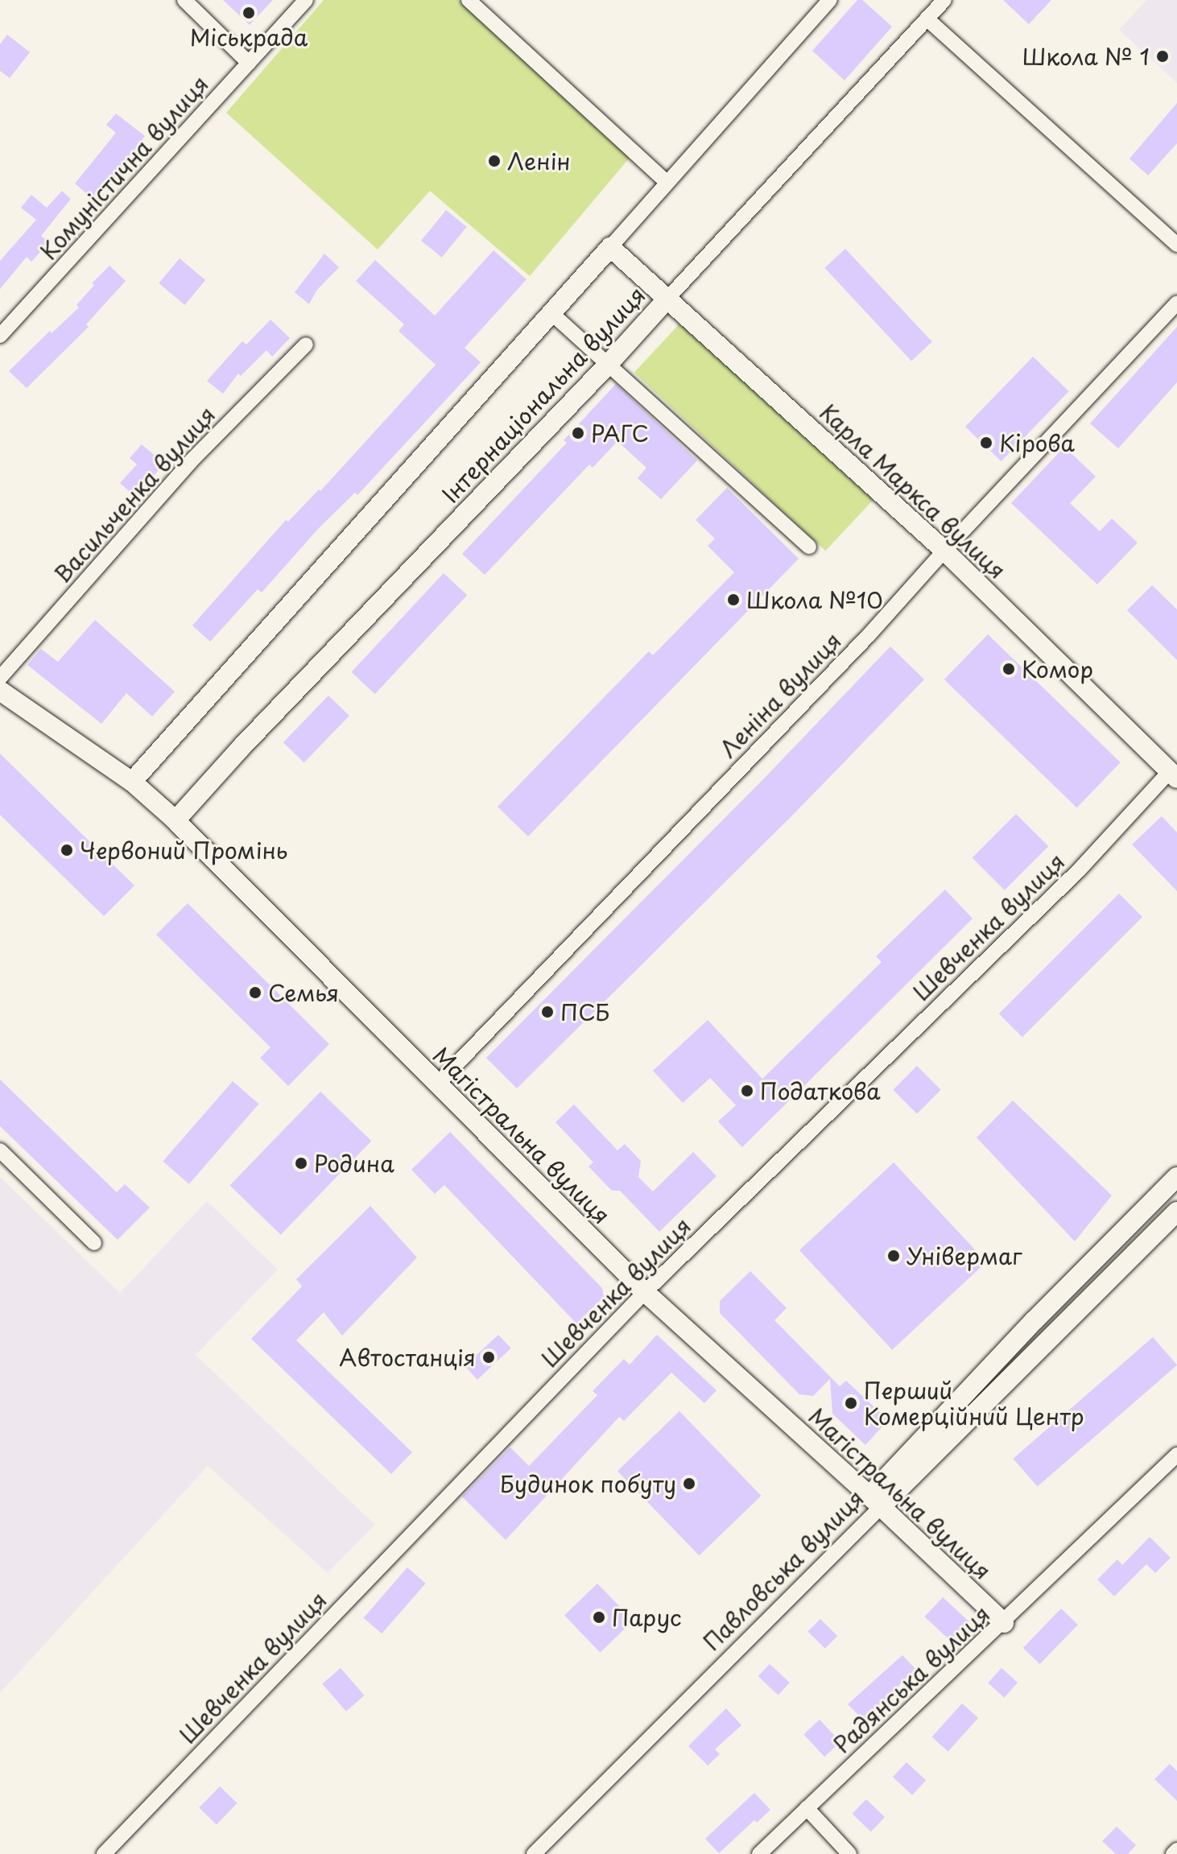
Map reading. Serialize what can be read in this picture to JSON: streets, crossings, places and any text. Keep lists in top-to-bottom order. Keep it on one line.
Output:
{"streets":{"street":["Комуністична вулиця","Інтернаціональна вулиця","Карла Маркса вулиця","Васильченка вулиця","Леніна вулиця","Шевченка вулиця","Магістральна вулиця","Павловська вулиця","Радянська вулиця"]},"crossings":[["Інтернаціональна вулиця","Карла Маркса вулиця"],["Інтернаціональна вулиця","Магістральна вулиця"],["Карла Маркса вулиця","Леніна вулиця"],["Карла Маркса вулиця","Шевченка вулиця"],["Леніна вулиця","Магістральна вулиця"],["Шевченка вулиця","Магістральна вулиця"],["Магістральна вулиця","Павловська вулиця"],["Магістральна вулиця","Радянська вулиця"]],"places":["Міськрада","Школа № 1","Ленін","РАГС","Кірова","Школа №10","Комор","Червоний Промінь","Семья","ПСБ","Податкова","Родина","Універмаг","Автостанція","Перший Комерційний Центр","Будинок побуту","Парус"]}
